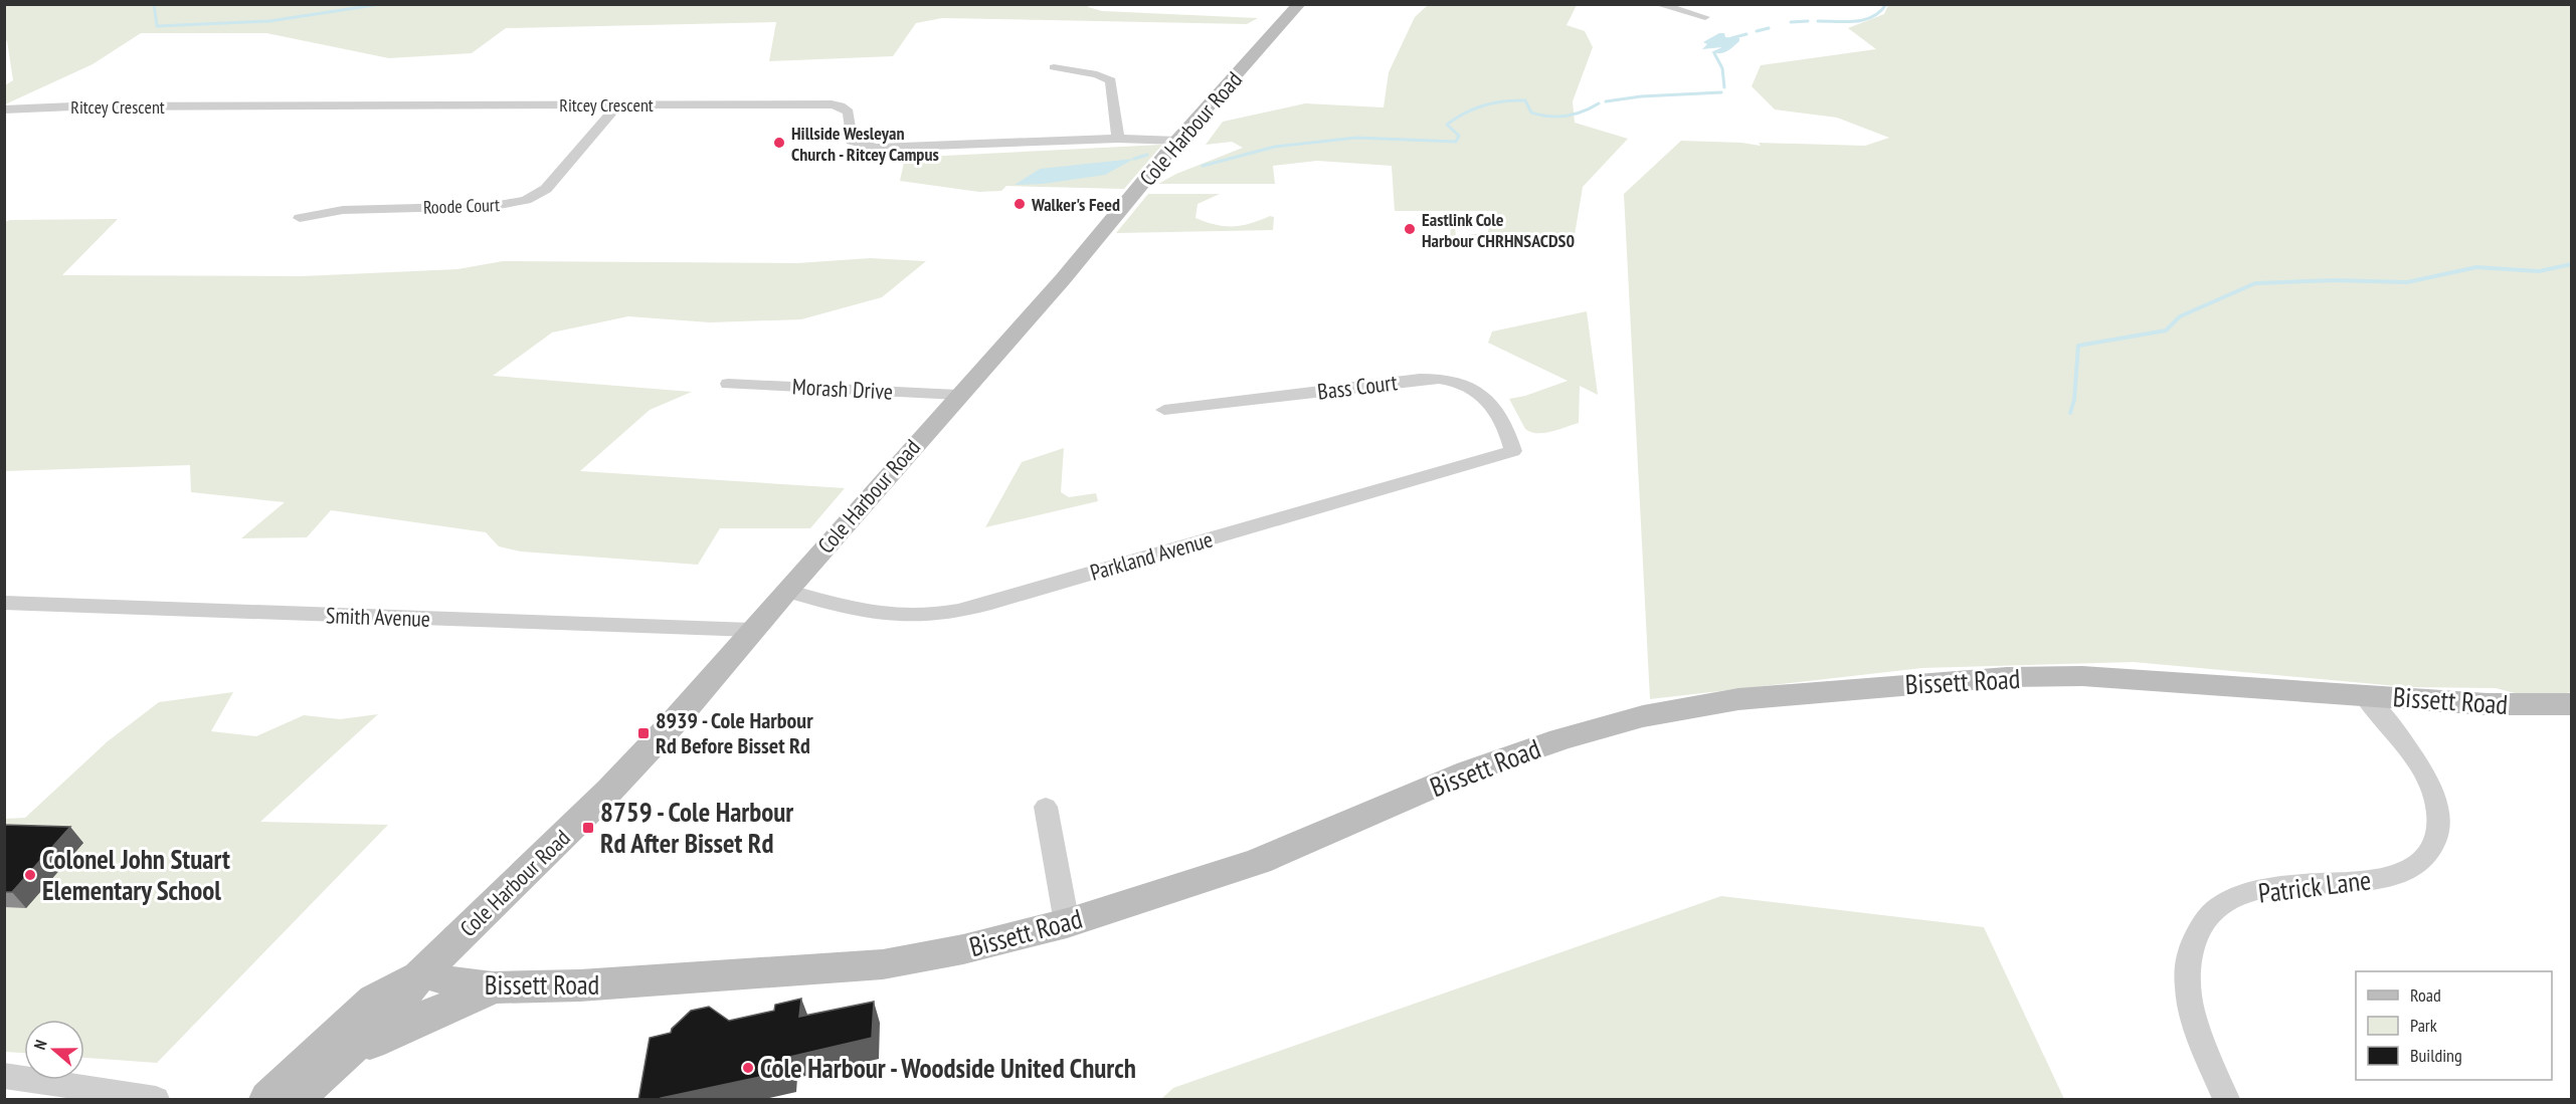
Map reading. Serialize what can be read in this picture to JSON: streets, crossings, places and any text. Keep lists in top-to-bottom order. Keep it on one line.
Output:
{"streets":{"main road":["Cole Harbour Road","Bissett Road"],"street":["Ritcey Crescent","Roode Court","Bass Court","Morash Drive","Parkland Avenue","Smith Avenue","Patrick Lane"]},"crossings":[["Ritcey Crescent","Cole Harbour Road"],["Ritcey Crescent","Roode Court"],["Cole Harbour Road","Morash Drive"],["Cole Harbour Road","Parkland Avenue"],["Cole Harbour Road","Smith Avenue"],["Cole Harbour Road","Bissett Road"],["Bass Court","Parkland Avenue"],["Bissett Road","Patrick Lane"]],"places":{"other":["Hillside Wesleyan Church - Ritcey Campus","Walker's Feed","Eastlink Cole Harbour CHRHNSACDS0","Colonel John Stuart Elementary School","Cole Harbour - Woodside United Church"],"transit":["8939 - Cole Harbour Rd Before Bisset Rd","8759 - Cole Harbour Rd After Bisset Rd"]},"legend":["Road","Park","Building"],"north":"left"}
